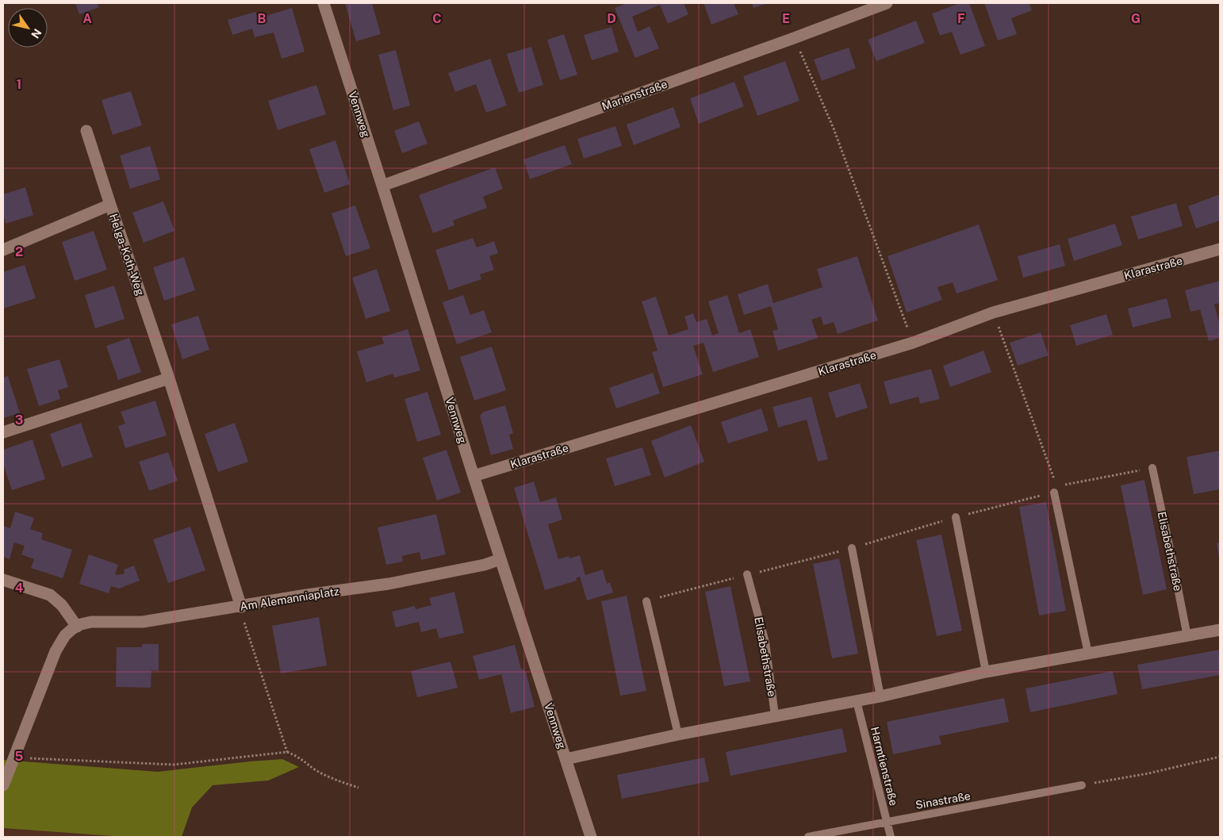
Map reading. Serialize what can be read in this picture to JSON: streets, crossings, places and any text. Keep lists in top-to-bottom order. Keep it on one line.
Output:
{"streets":{"street":["Marienstraße","Vennweg","Helga-Koth-Weg","Klarastraße","Am Alemanniaplatz"],"lane":["Elisabethstraße","Harmtienstraße","Sinastraße"]},"crossings":[["Marienstraße","Vennweg"],["Vennweg","Klarastraße"],["Vennweg","Am Alemanniaplatz"],["Helga-Koth-Weg","Am Alemanniaplatz"],["Harmtienstraße","Sinastraße"]],"north":"bottom right","grid":{"columns":["A","B","C","D","E","F","G"],"rows":["1","2","3","4","5"]}}
